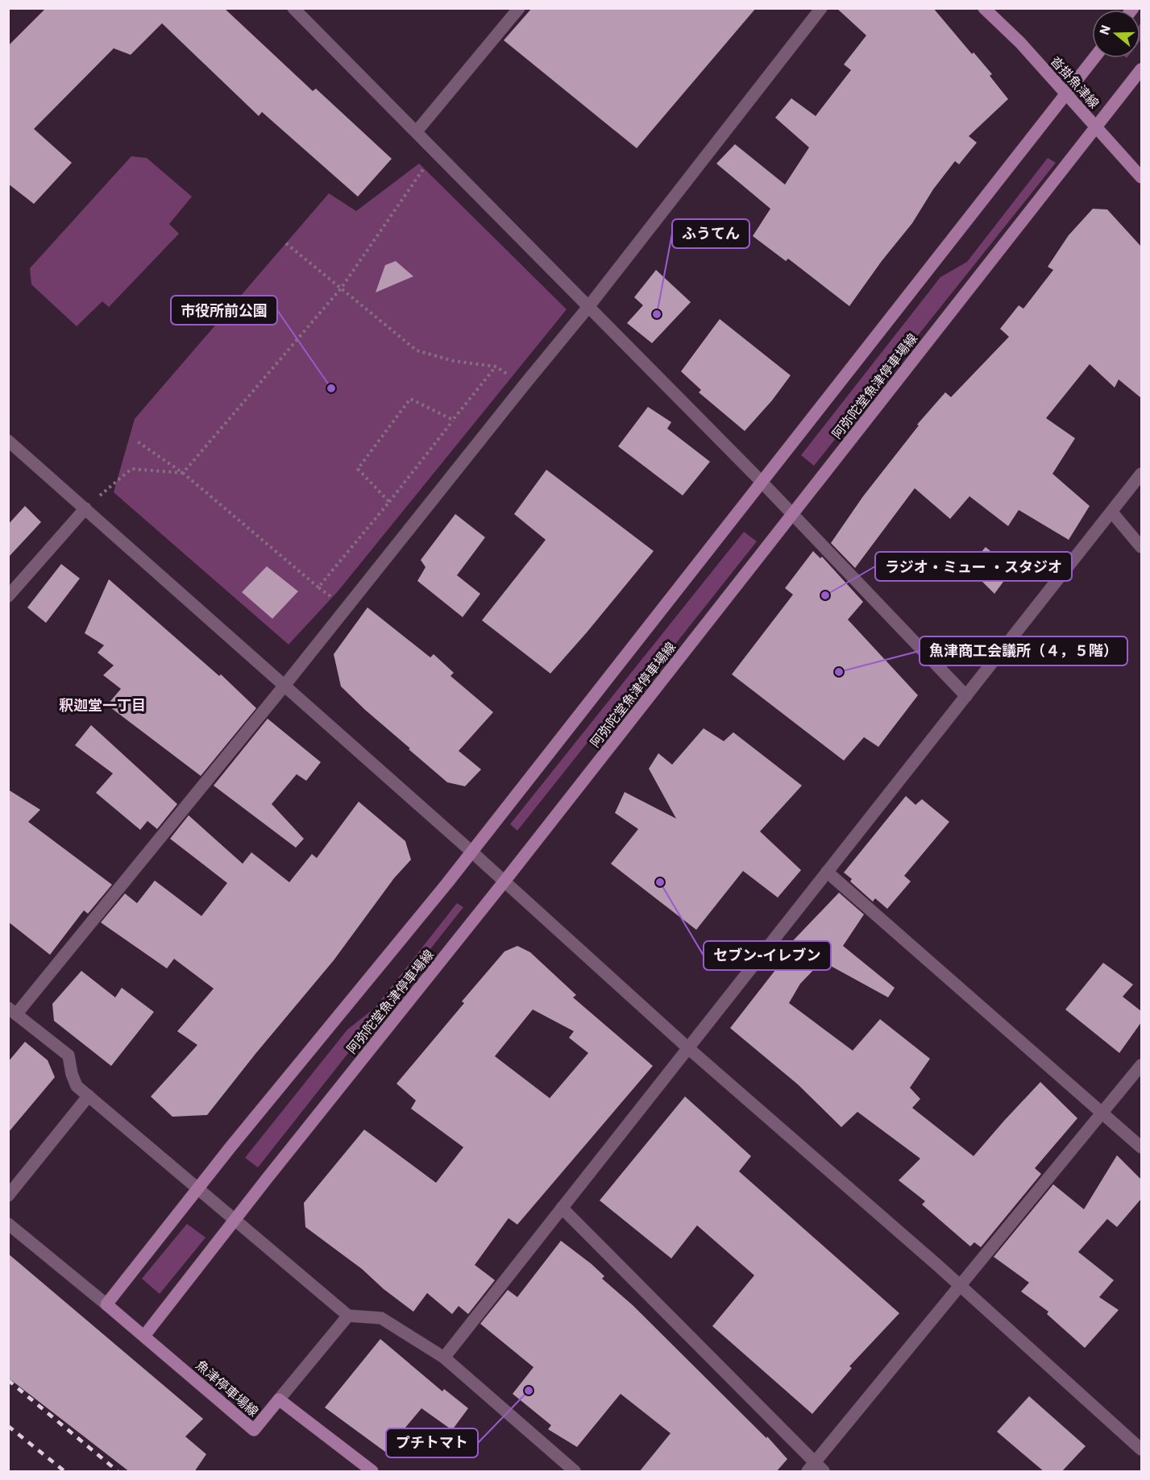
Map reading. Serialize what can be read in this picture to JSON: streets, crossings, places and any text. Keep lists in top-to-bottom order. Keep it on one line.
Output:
{"streets":{"main road":["沓掛魚津線","阿弥陀堂魚津停車場線","魚津停車場線"]},"crossings":[["沓掛魚津線","阿弥陀堂魚津停車場線"],["阿弥陀堂魚津停車場線","魚津停車場線"]],"districts":["釈迦堂一丁目"],"places":["ふうてん","市役所前公園","ラジオ・ミュー ・スタジオ","魚津商工会議所（４，５階）","セブン-イレブン","プチトマト"],"north":"left"}
